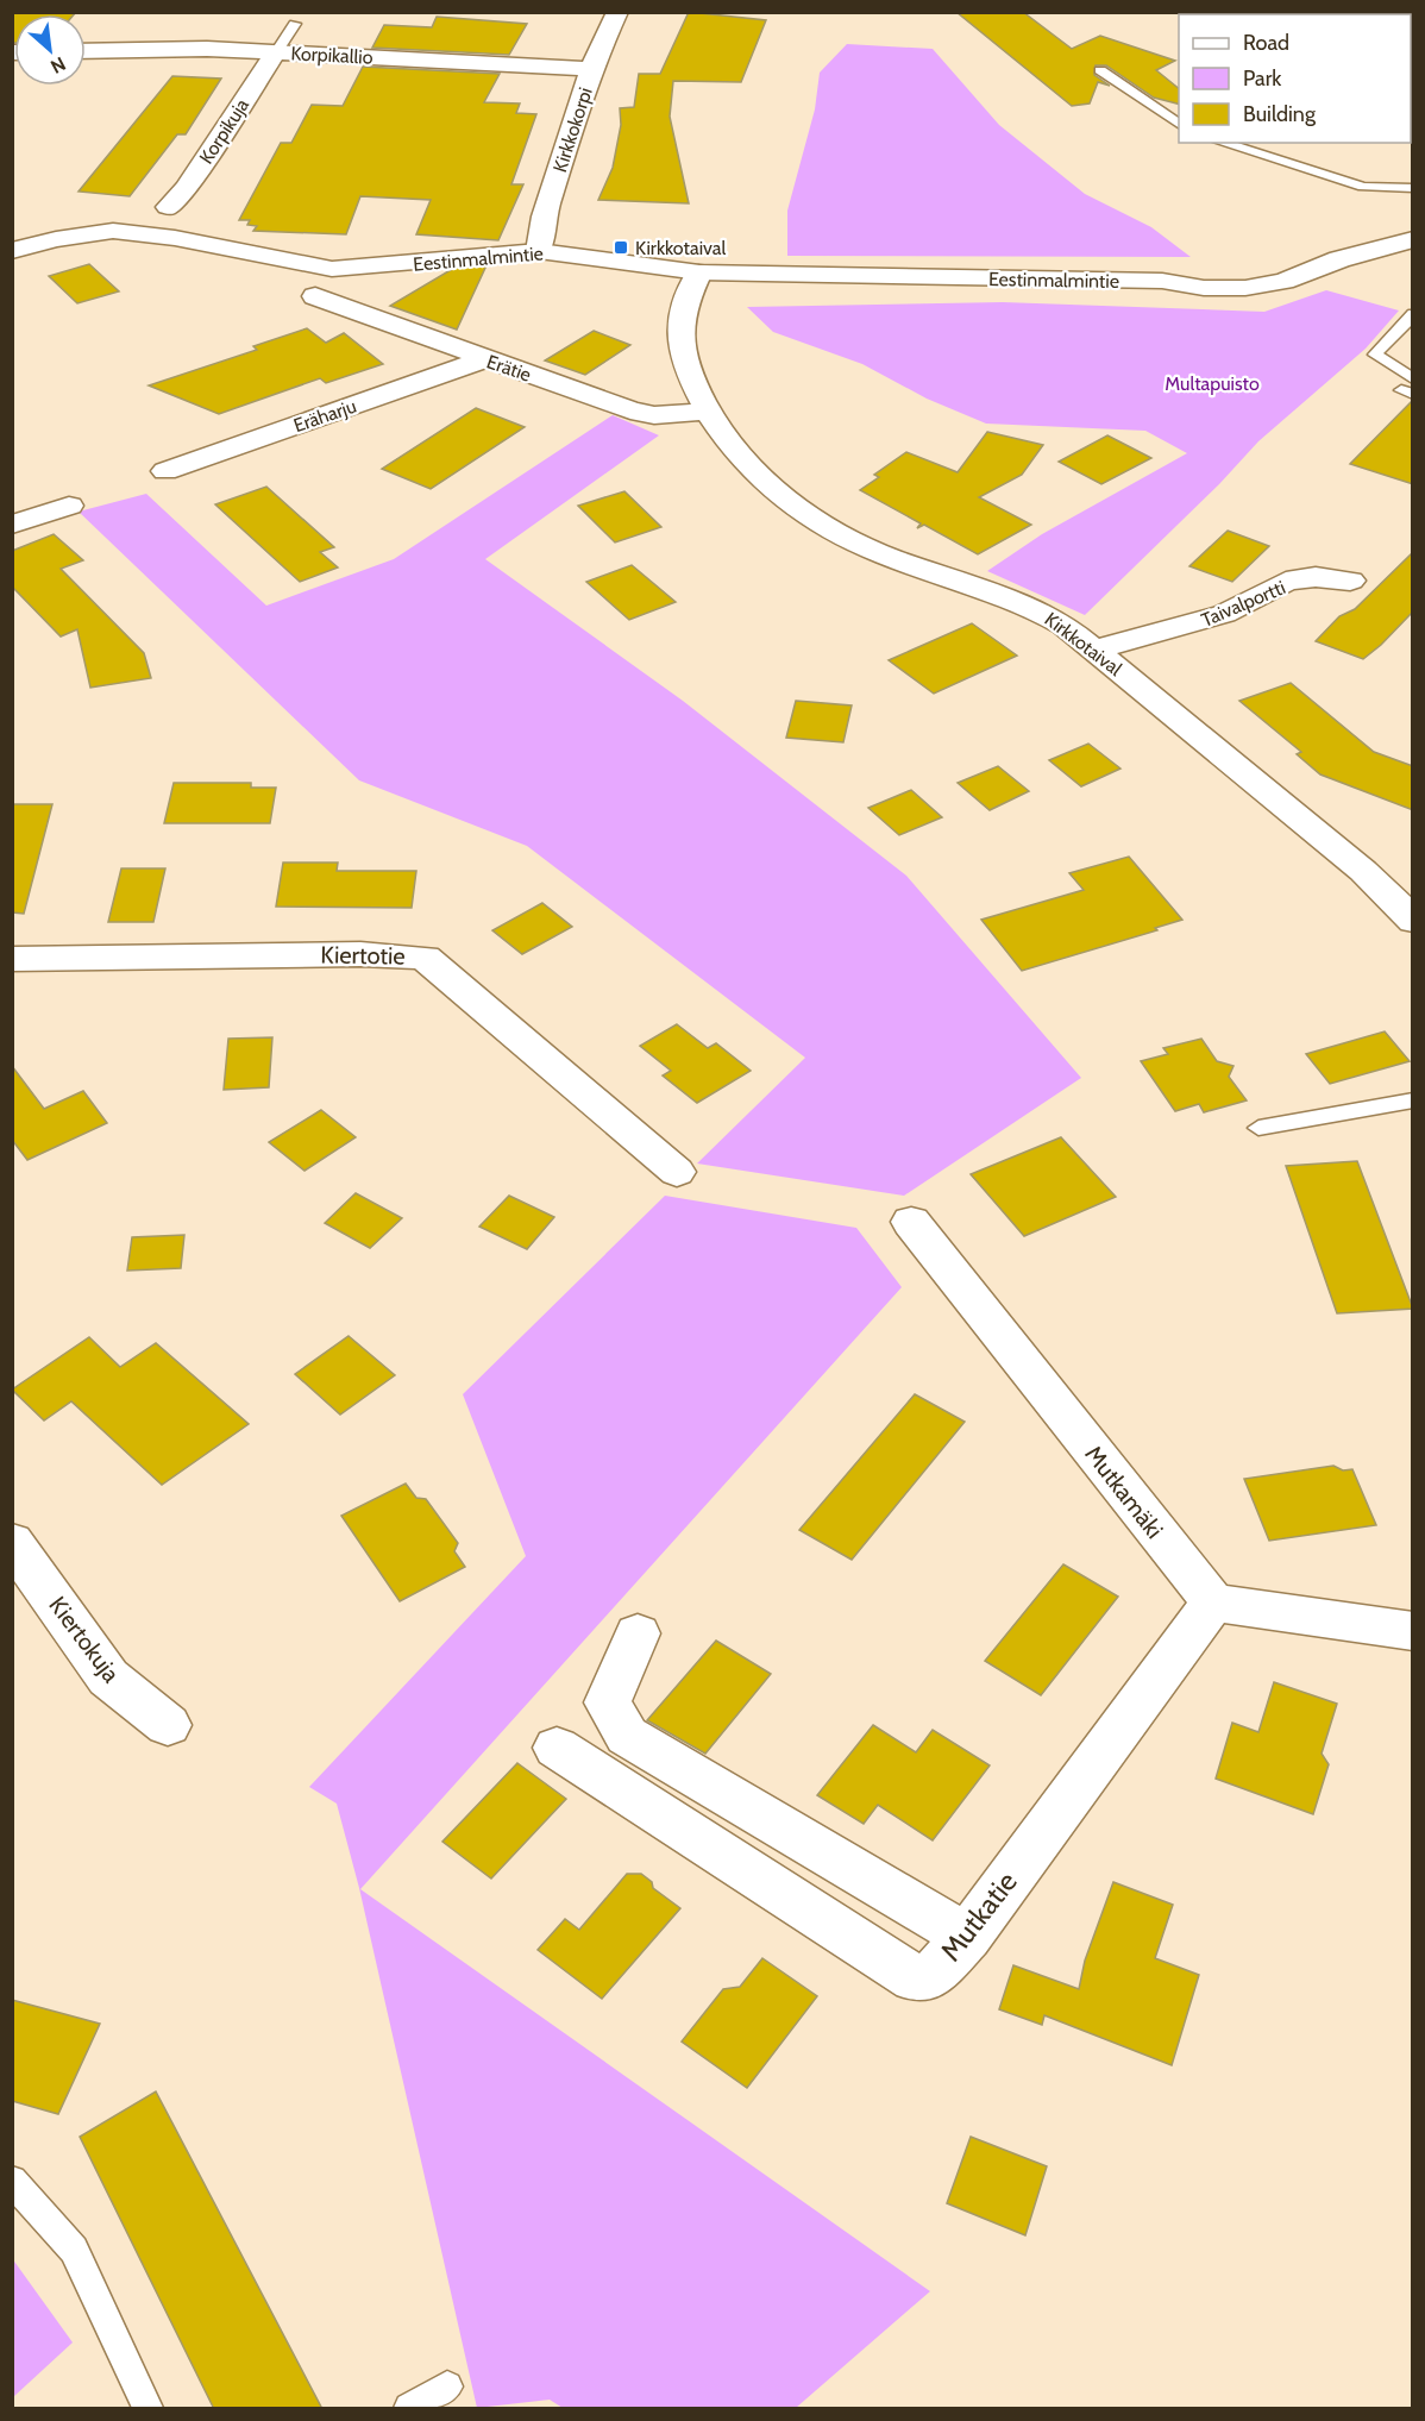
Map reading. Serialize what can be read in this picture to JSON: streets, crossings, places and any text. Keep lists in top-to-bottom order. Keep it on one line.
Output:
{"streets":{"street":["Korpikallio","Kirkkokorpi","Korpikuja","Eestinmalmintie","Erätie","Eräharju","Taivalportti","Kirkkotaival","Kiertotie","Mutkamäki","Kiertokuja","Mutkatie"]},"crossings":[["Korpikallio","Kirkkokorpi"],["Korpikallio","Korpikuja"],["Kirkkokorpi","Eestinmalmintie"],["Eestinmalmintie","Kirkkotaival"],["Erätie","Eräharju"],["Erätie","Kirkkotaival"],["Taivalportti","Kirkkotaival"],["Mutkamäki","Mutkatie"]],"parks":["Multapuisto"],"places":{"transit":["Kirkkotaival"]},"legend":["Road","Park","Building"],"north":"bottom right"}
